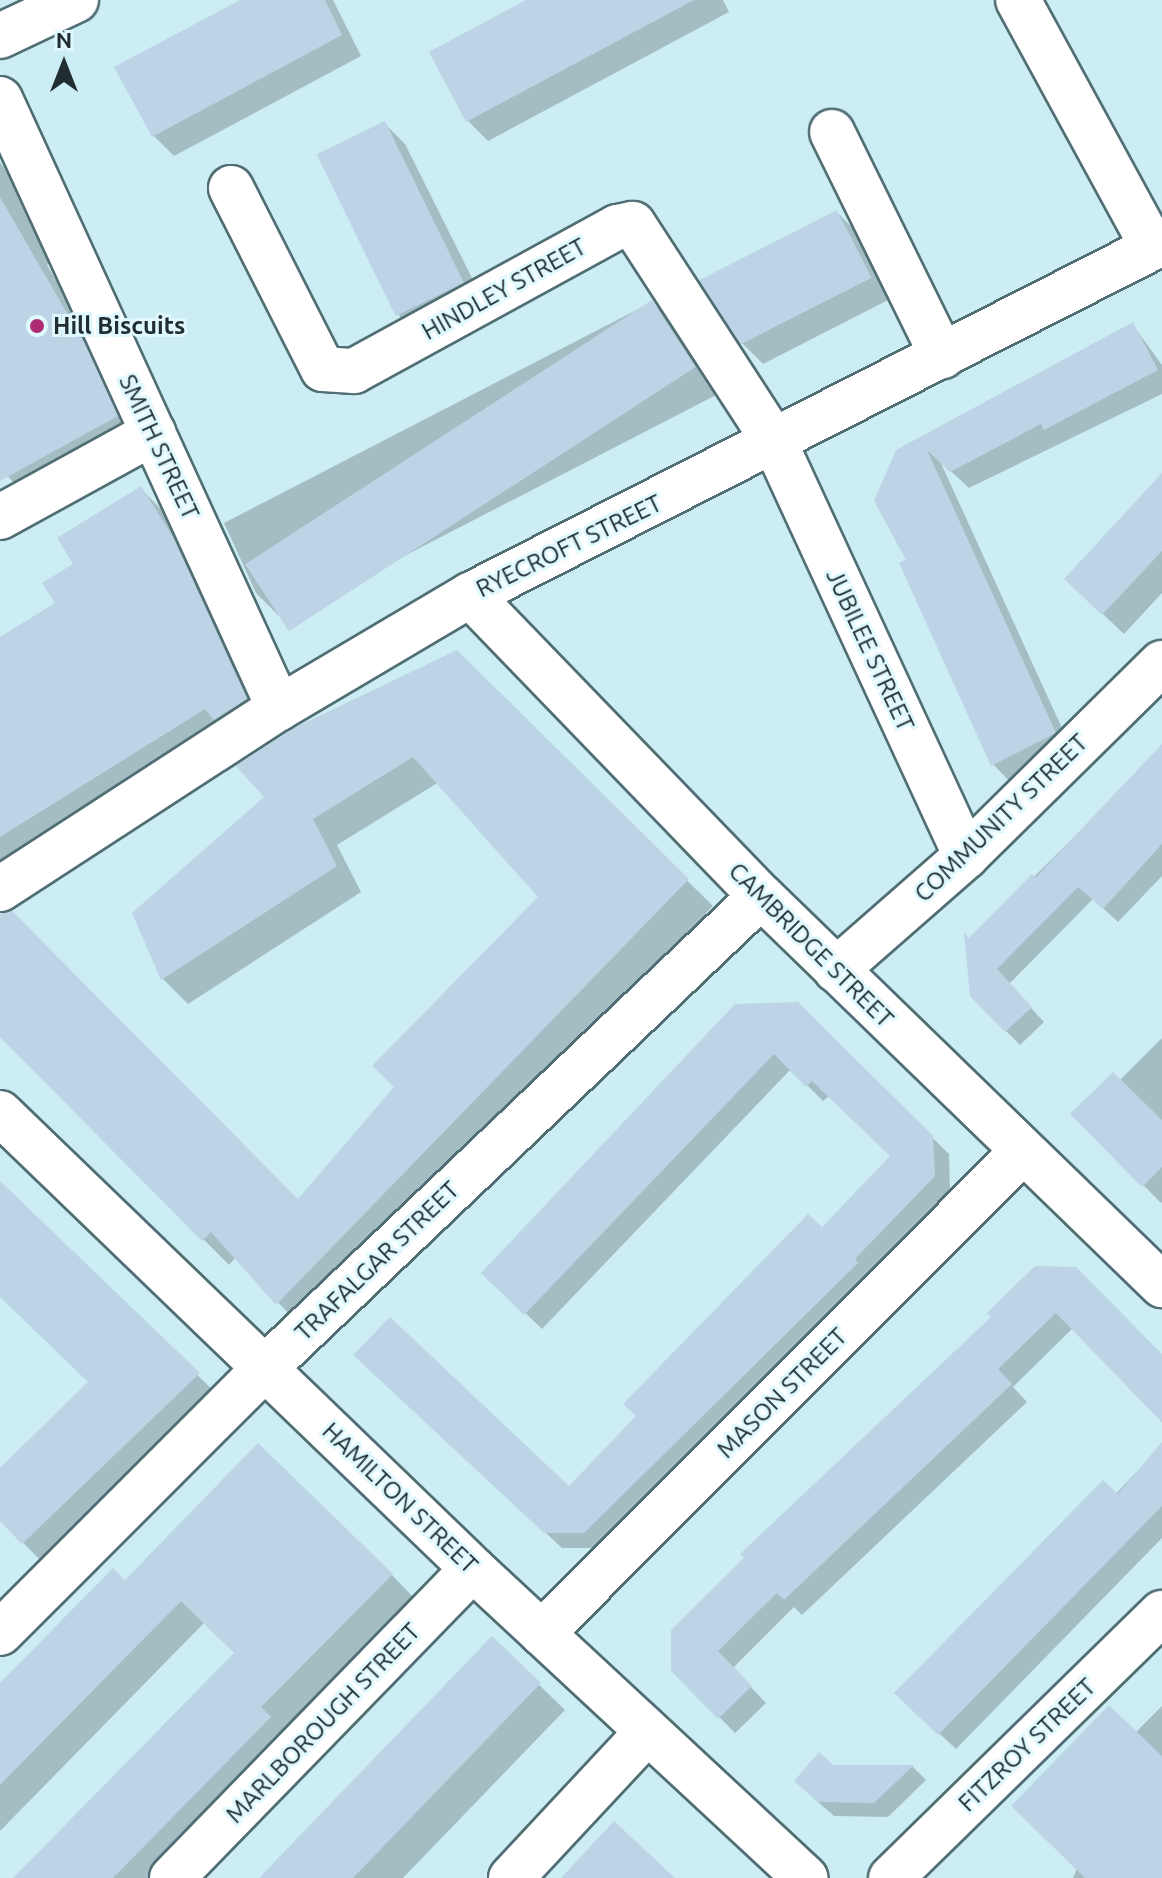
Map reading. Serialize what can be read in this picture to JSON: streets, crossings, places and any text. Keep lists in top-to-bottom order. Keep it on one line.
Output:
{"streets":{"street":["HINDLEY STREET","SMITH STREET","RYECROFT STREET","JUBILEE STREET","COMMUNITY STREET","CAMBRIDGE STREET","TRAFALGAR STREET","MASON STREET","HAMILTON STREET","MARLBOROUGH STREET","FITZROY STREET"]},"crossings":[["HINDLEY STREET","RYECROFT STREET"],["HINDLEY STREET","JUBILEE STREET"],["SMITH STREET","RYECROFT STREET"],["RYECROFT STREET","JUBILEE STREET"],["RYECROFT STREET","CAMBRIDGE STREET"],["JUBILEE STREET","COMMUNITY STREET"],["COMMUNITY STREET","CAMBRIDGE STREET"],["CAMBRIDGE STREET","TRAFALGAR STREET"],["CAMBRIDGE STREET","MASON STREET"],["TRAFALGAR STREET","HAMILTON STREET"],["MASON STREET","HAMILTON STREET"],["HAMILTON STREET","MARLBOROUGH STREET"]],"places":["Hill Biscuits"],"north":"top"}
